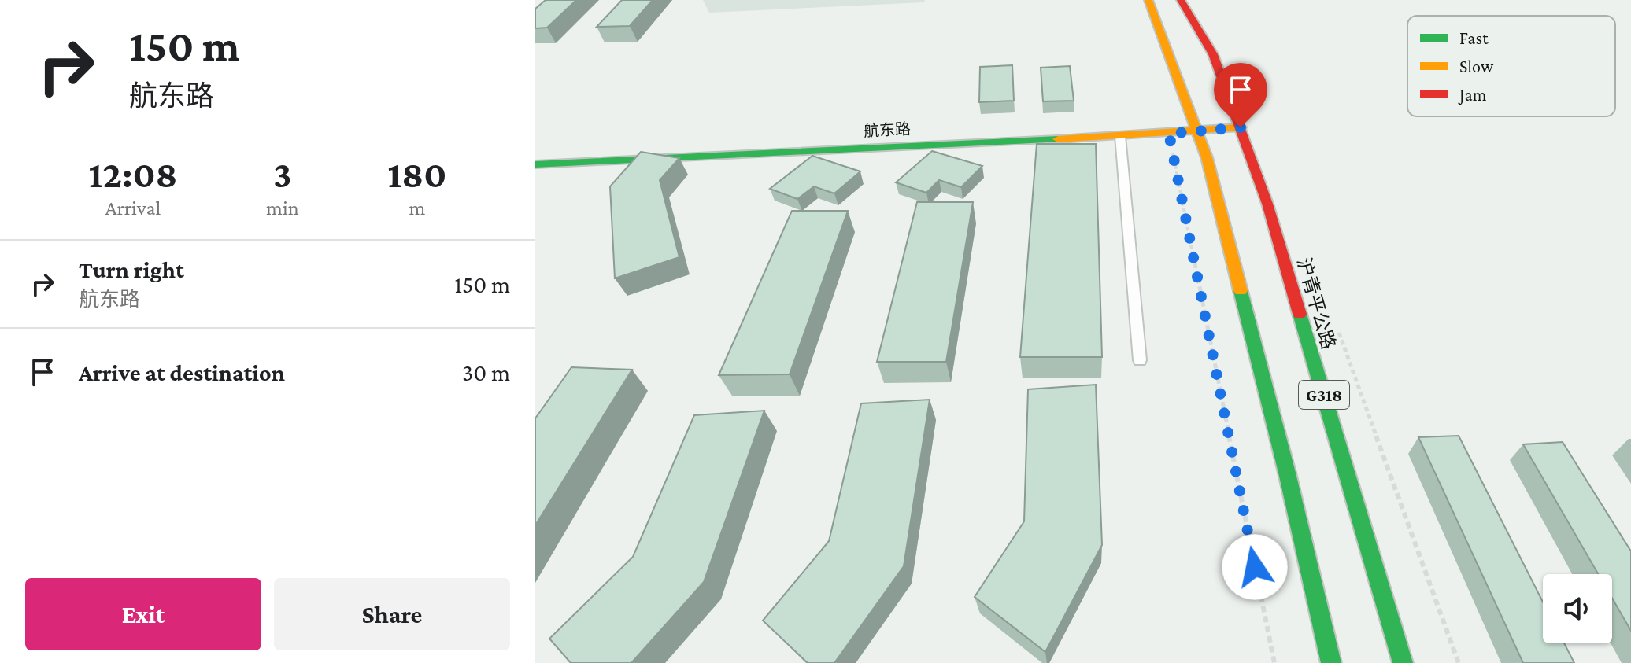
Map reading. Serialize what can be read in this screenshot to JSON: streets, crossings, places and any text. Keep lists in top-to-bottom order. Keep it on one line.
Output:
{"streets":{"main road":["航东路","沪青平公路","G318"]},"crossings":[["航东路","沪青平公路"],["航东路","G318"]],"legend":["Fast","Slow","Jam"],"page":{"turn":["150 m","航东路"],"eta":["12:08","Arrival","3","min","180","m"],"list":[{"name":"Turn right","note":"航东路","value":"150 m"},{"name":"Arrive at destination","value":"30 m"}],"buttons":["Exit","Share"]}}
